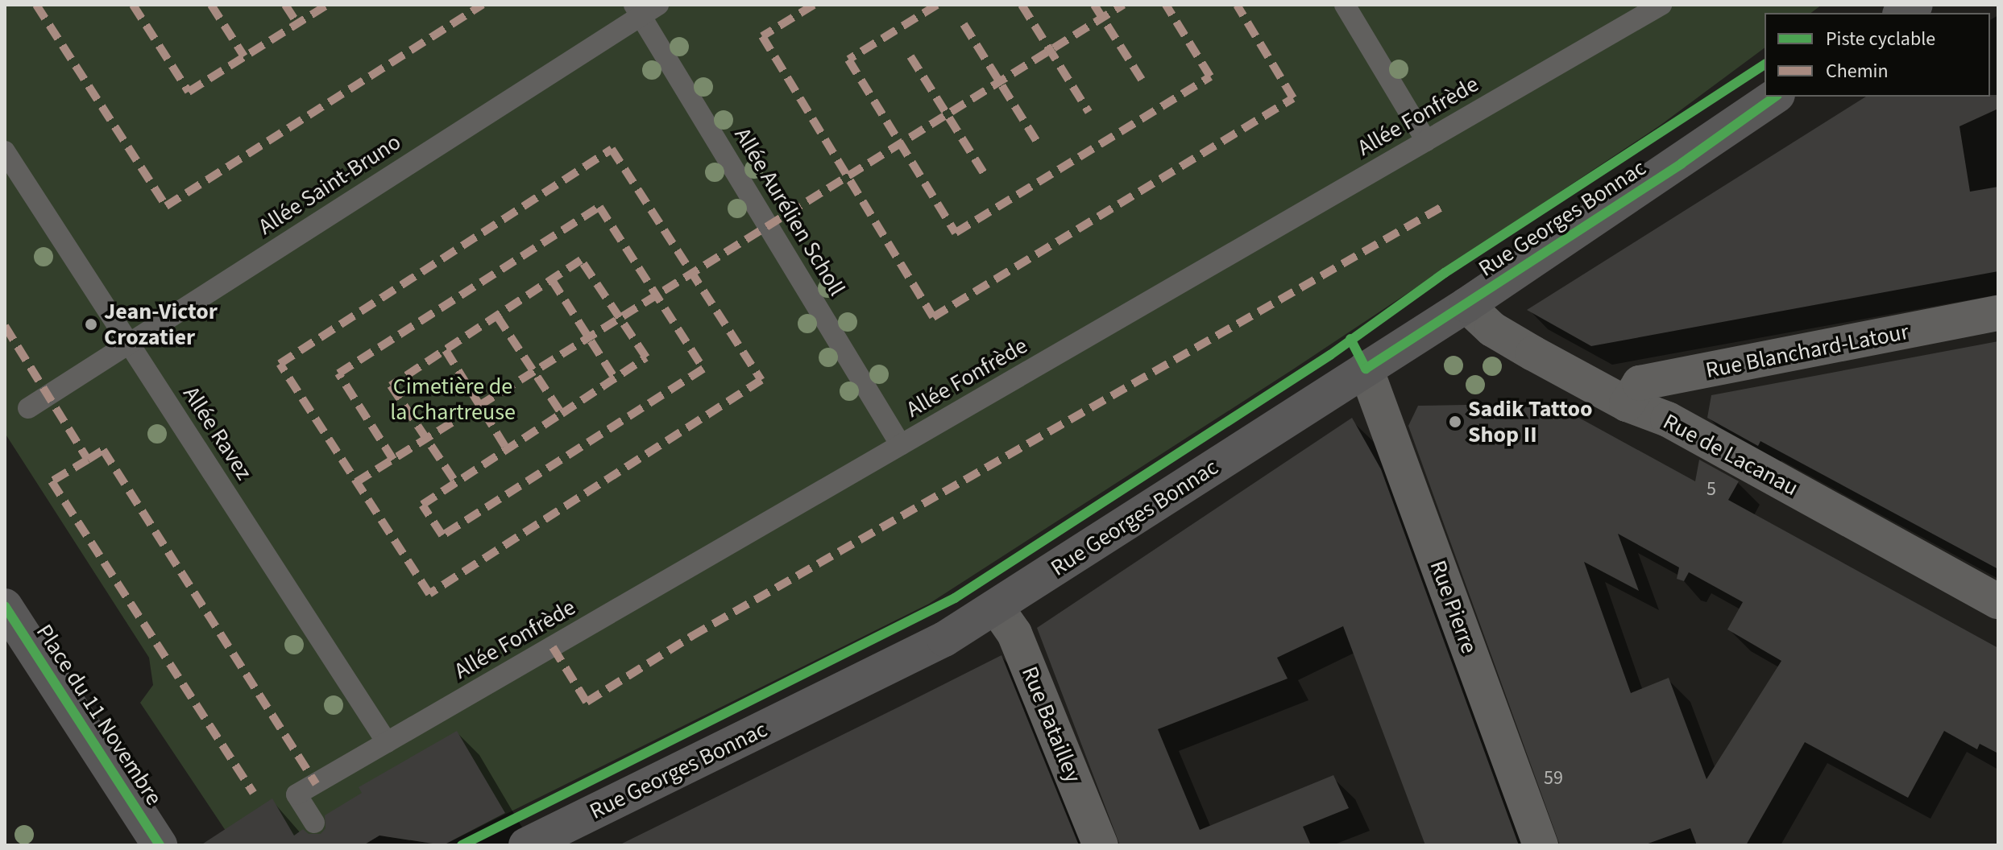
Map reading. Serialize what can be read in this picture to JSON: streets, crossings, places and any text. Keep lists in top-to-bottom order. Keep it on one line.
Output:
{"streets":{"main road":["Rue Georges Bonnac","Place du 11 Novembre"],"street":["Rue Blanchard-Latour","Rue de Lacanau","Rue Pierre","Rue Batailley"],"lane":["Allée Fonfrède","Allée Saint-Bruno","Allée Aurélien Scholl","Allée Ravez"]},"crossings":[["Allée Fonfrède","Allée Aurélien Scholl"],["Allée Fonfrède","Allée Ravez"],["Allée Saint-Bruno","Allée Aurélien Scholl"],["Allée Saint-Bruno","Allée Ravez"],["Rue Georges Bonnac","Rue de Lacanau"],["Rue Georges Bonnac","Rue Pierre"],["Rue Georges Bonnac","Rue Batailley"],["Rue Blanchard-Latour","Rue de Lacanau"]],"parks":["Cimetière de la Chartreuse"],"places":["Jean-Victor Crozatier","Sadik Tattoo Shop II"],"house_numbers":["5","59"],"legend":["Piste cyclable","Chemin"]}
